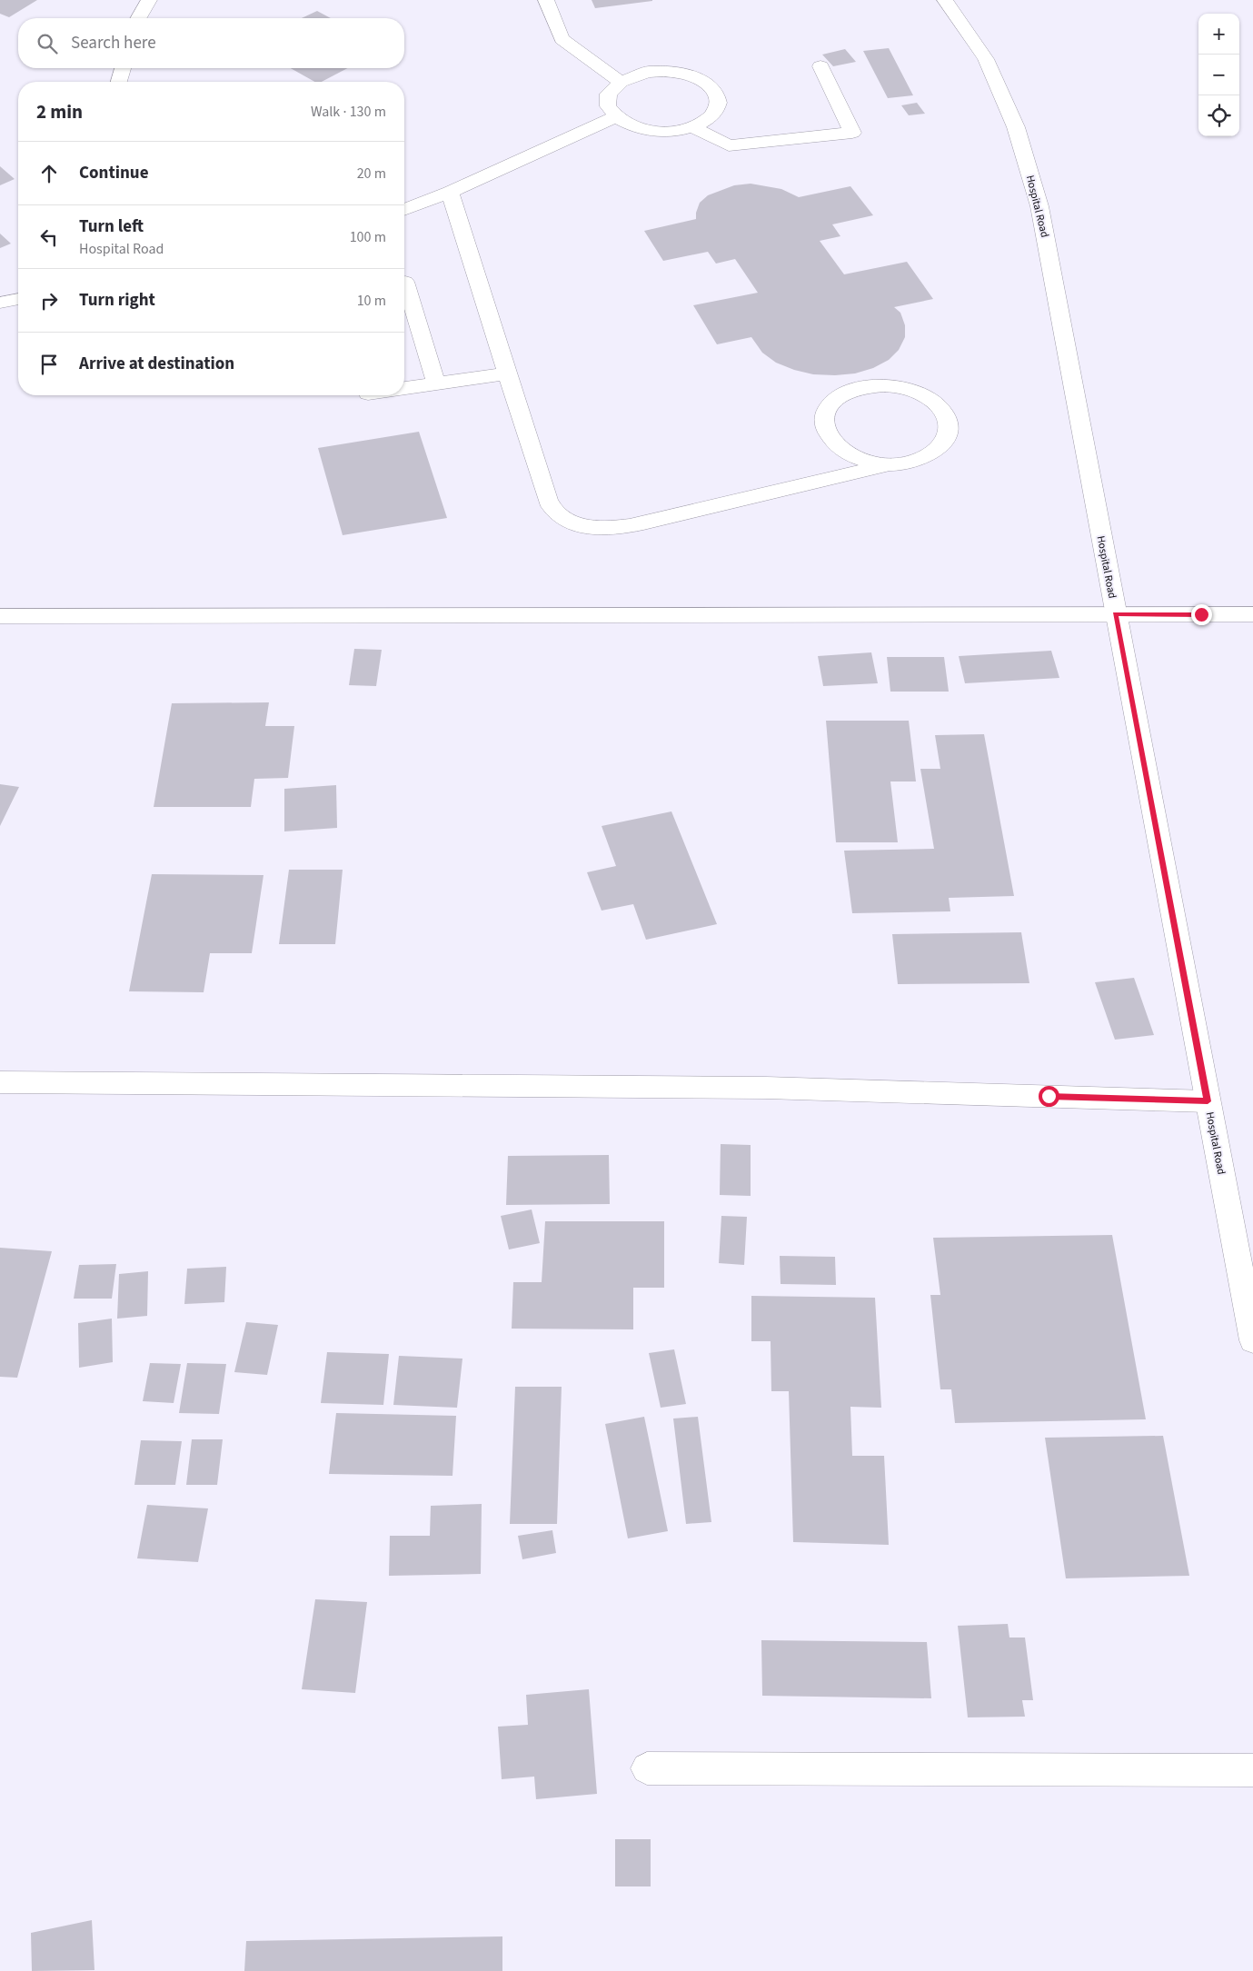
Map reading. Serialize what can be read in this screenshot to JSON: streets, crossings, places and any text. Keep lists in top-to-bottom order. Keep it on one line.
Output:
{"streets":{"street":["Hospital Road"]},"page":{"map_buttons":["+","−"],"search":"Search here","heading":["2 min","Walk · 130 m"],"list":[["Continue","20 m"],["Turn left","Hospital Road","100 m"],["Turn right","10 m"],"Arrive at destination"]}}
